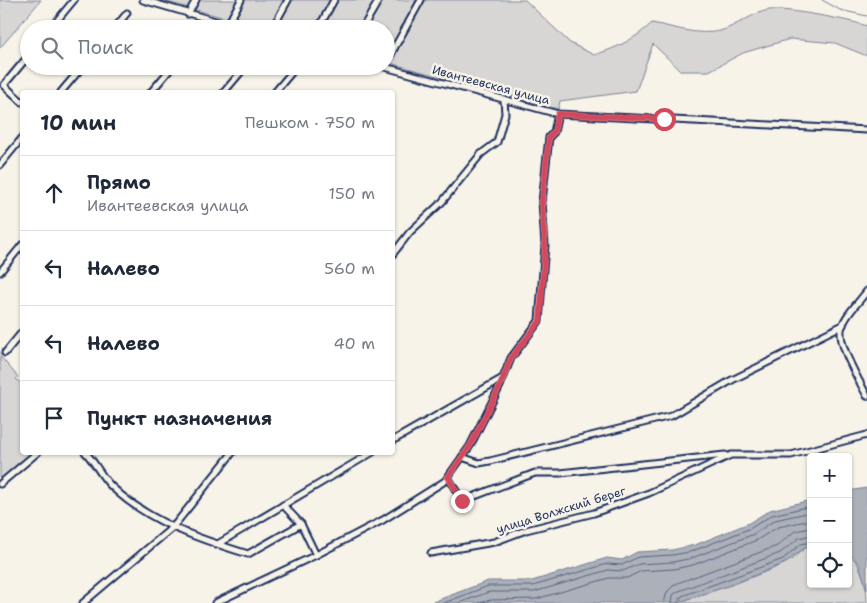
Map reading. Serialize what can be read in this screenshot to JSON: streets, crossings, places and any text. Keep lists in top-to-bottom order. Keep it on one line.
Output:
{"streets":{"street":["Ивантеевская улица","улица Волжский берег"]},"page":{"search":"Поиск","heading":["10 мин","Пешком · 750 m"],"list":[["Прямо","Ивантеевская улица","150 m"],["Налево","560 m"],["Налево","40 m"],"Пункт назначения"],"map_buttons":["+","−"]}}
